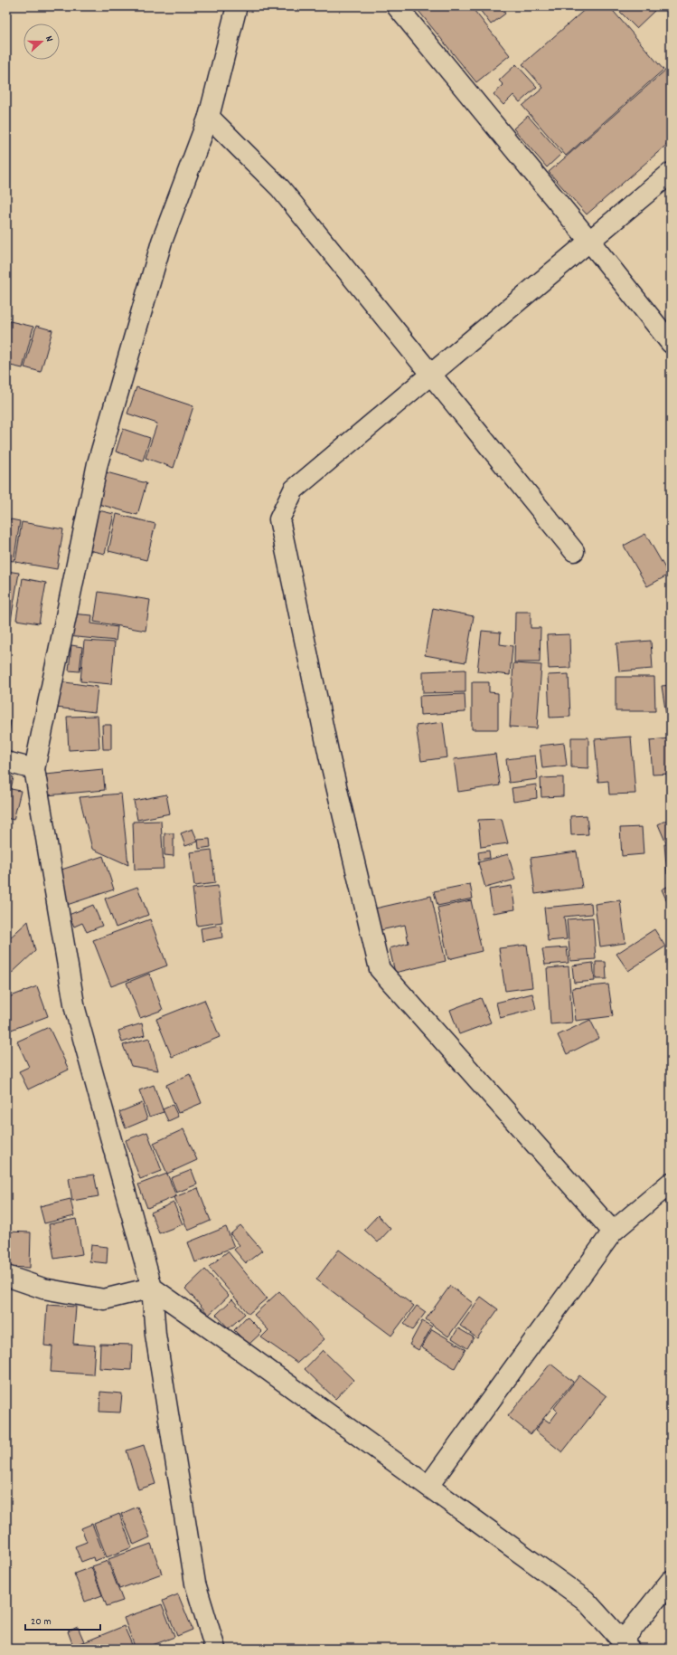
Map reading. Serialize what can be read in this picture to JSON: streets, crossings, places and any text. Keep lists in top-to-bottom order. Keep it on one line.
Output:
{"scale_bar":"20 m","north":"right"}
